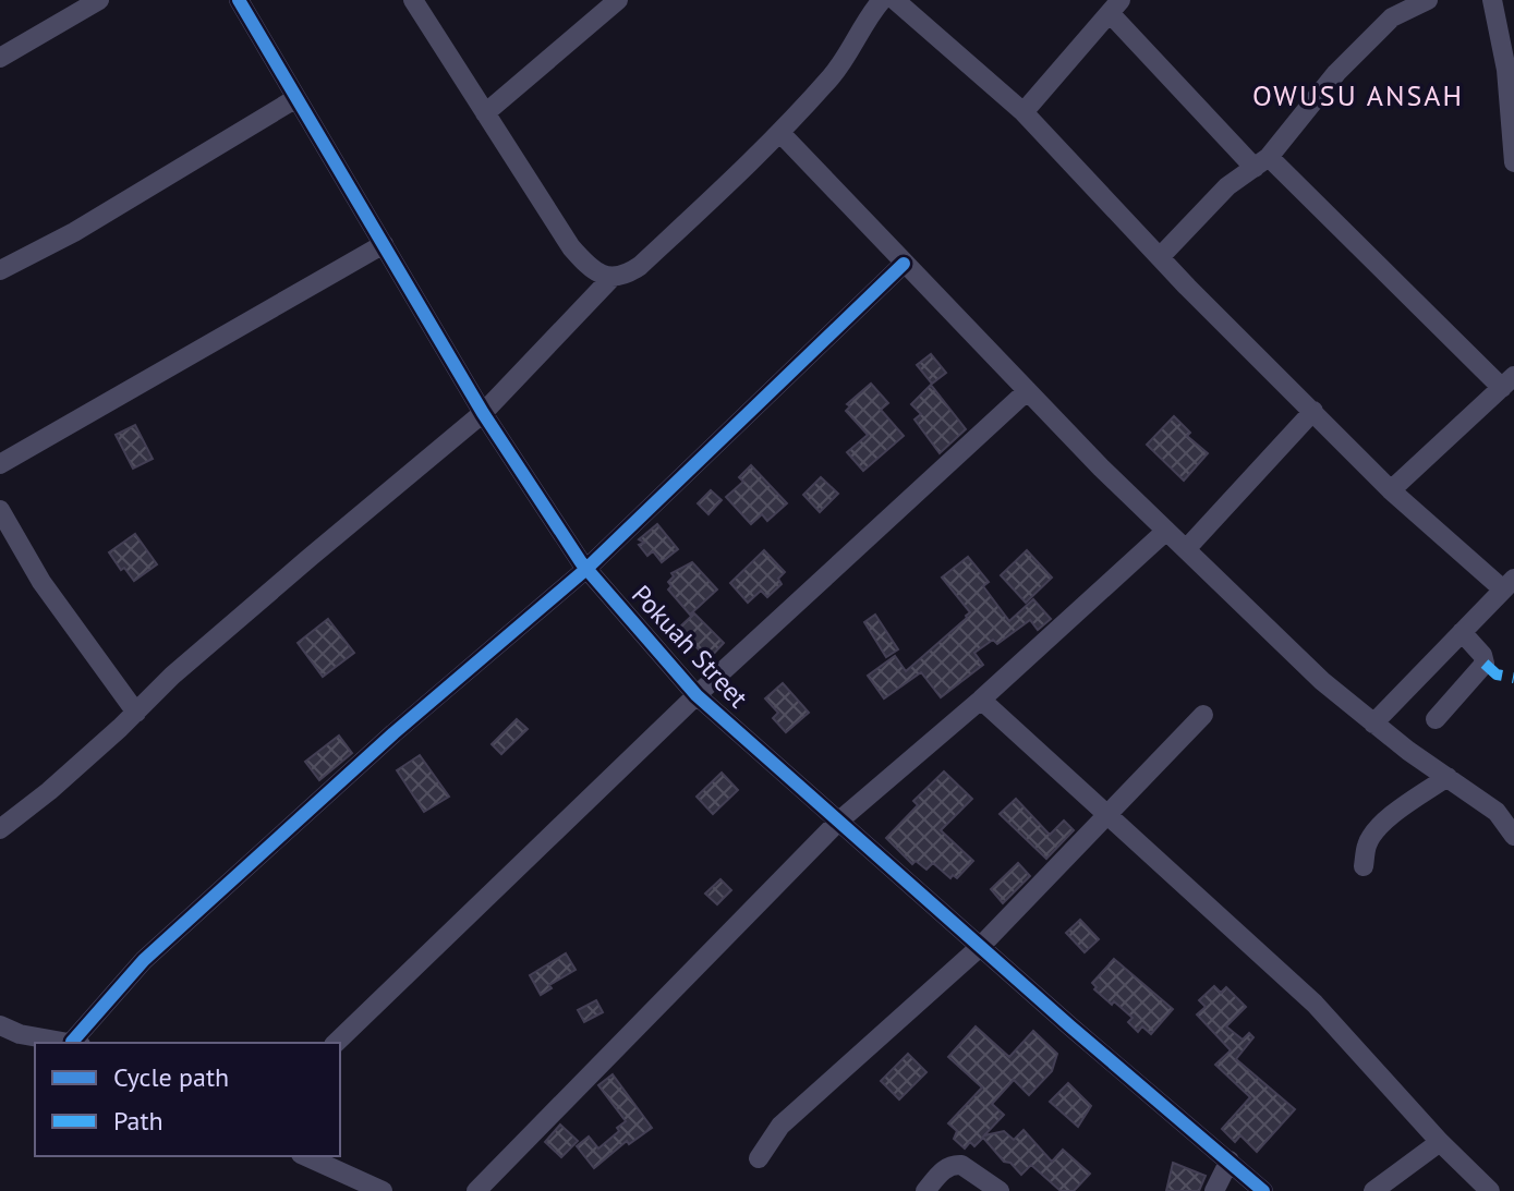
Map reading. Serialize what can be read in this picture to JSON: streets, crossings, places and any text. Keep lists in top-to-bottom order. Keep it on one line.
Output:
{"streets":{"street":["Pokuah Street"]},"districts":["OWUSU ANSAH"],"legend":["Cycle path","Path"]}
